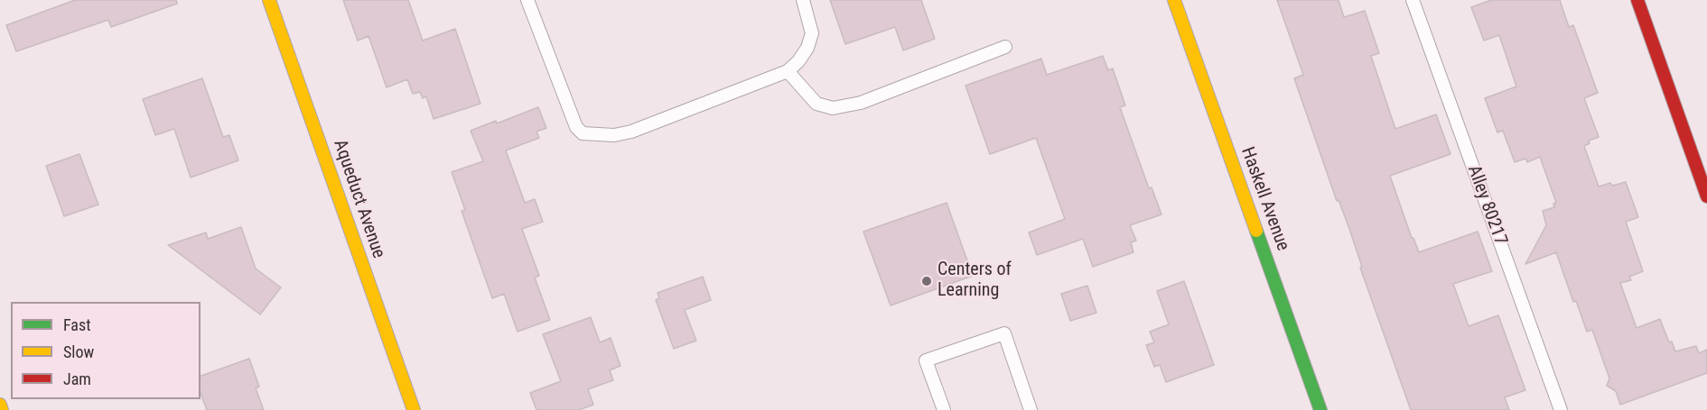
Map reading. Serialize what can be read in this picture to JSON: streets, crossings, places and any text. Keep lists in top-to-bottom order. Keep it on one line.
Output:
{"streets":{"main road":["Aqueduct Avenue","Haskell Avenue"],"lane":["Alley 80217"]},"places":["Centers of Learning"],"legend":["Fast","Slow","Jam"]}
